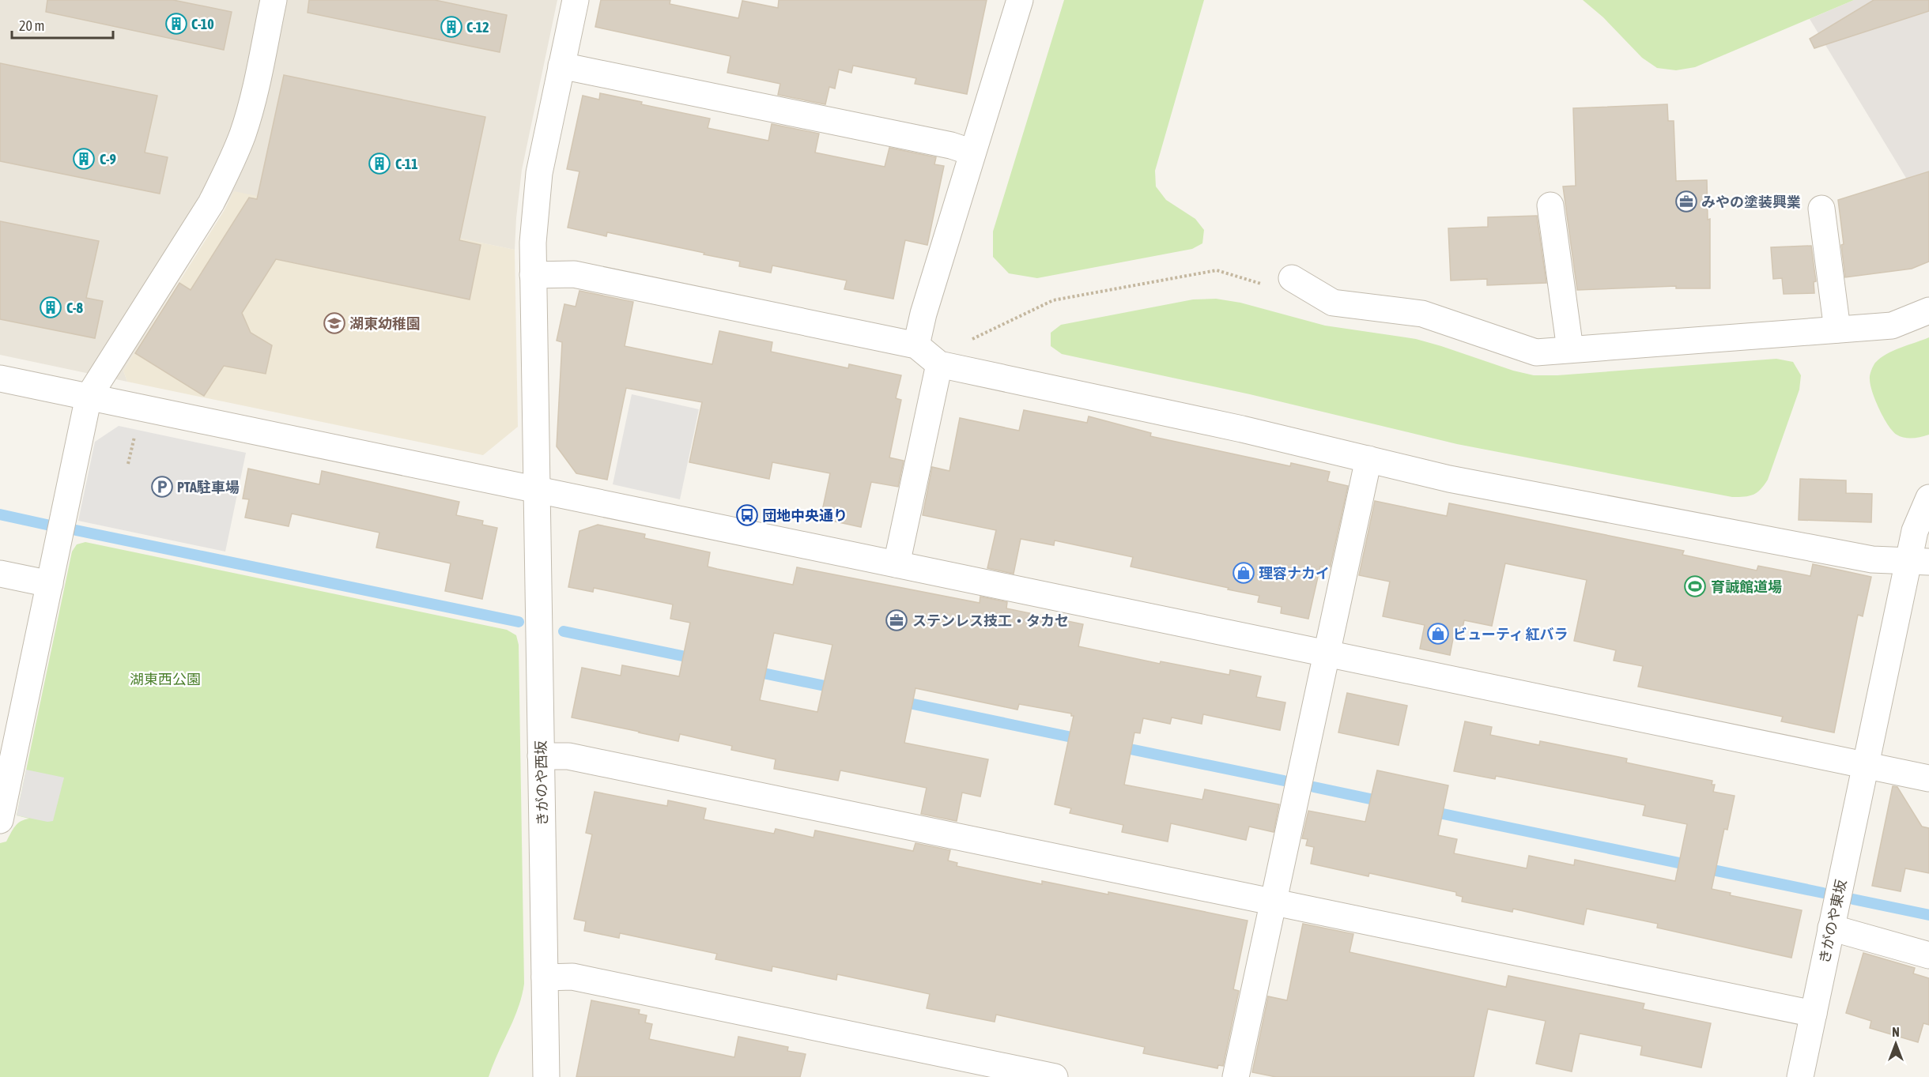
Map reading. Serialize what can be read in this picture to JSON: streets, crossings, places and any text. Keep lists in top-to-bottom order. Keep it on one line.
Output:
{"streets":{"street":["きがのや西坂","きがのや東坂"]},"parks":["湖東西公園"],"places":{"building":["C-10","C-12","C-9","C-11","C-8"],"office":["みやの塗装興業","ステンレス技工・タカセ"],"school or university":["湖東幼稚園"],"parking":["PTA駐車場"],"bus stop":["団地中央通り"],"shop":["理容ナカイ","ビューティ 紅バラ"],"sports":["育誠館道場"]},"scale_bar":"20 m","north":"top"}
